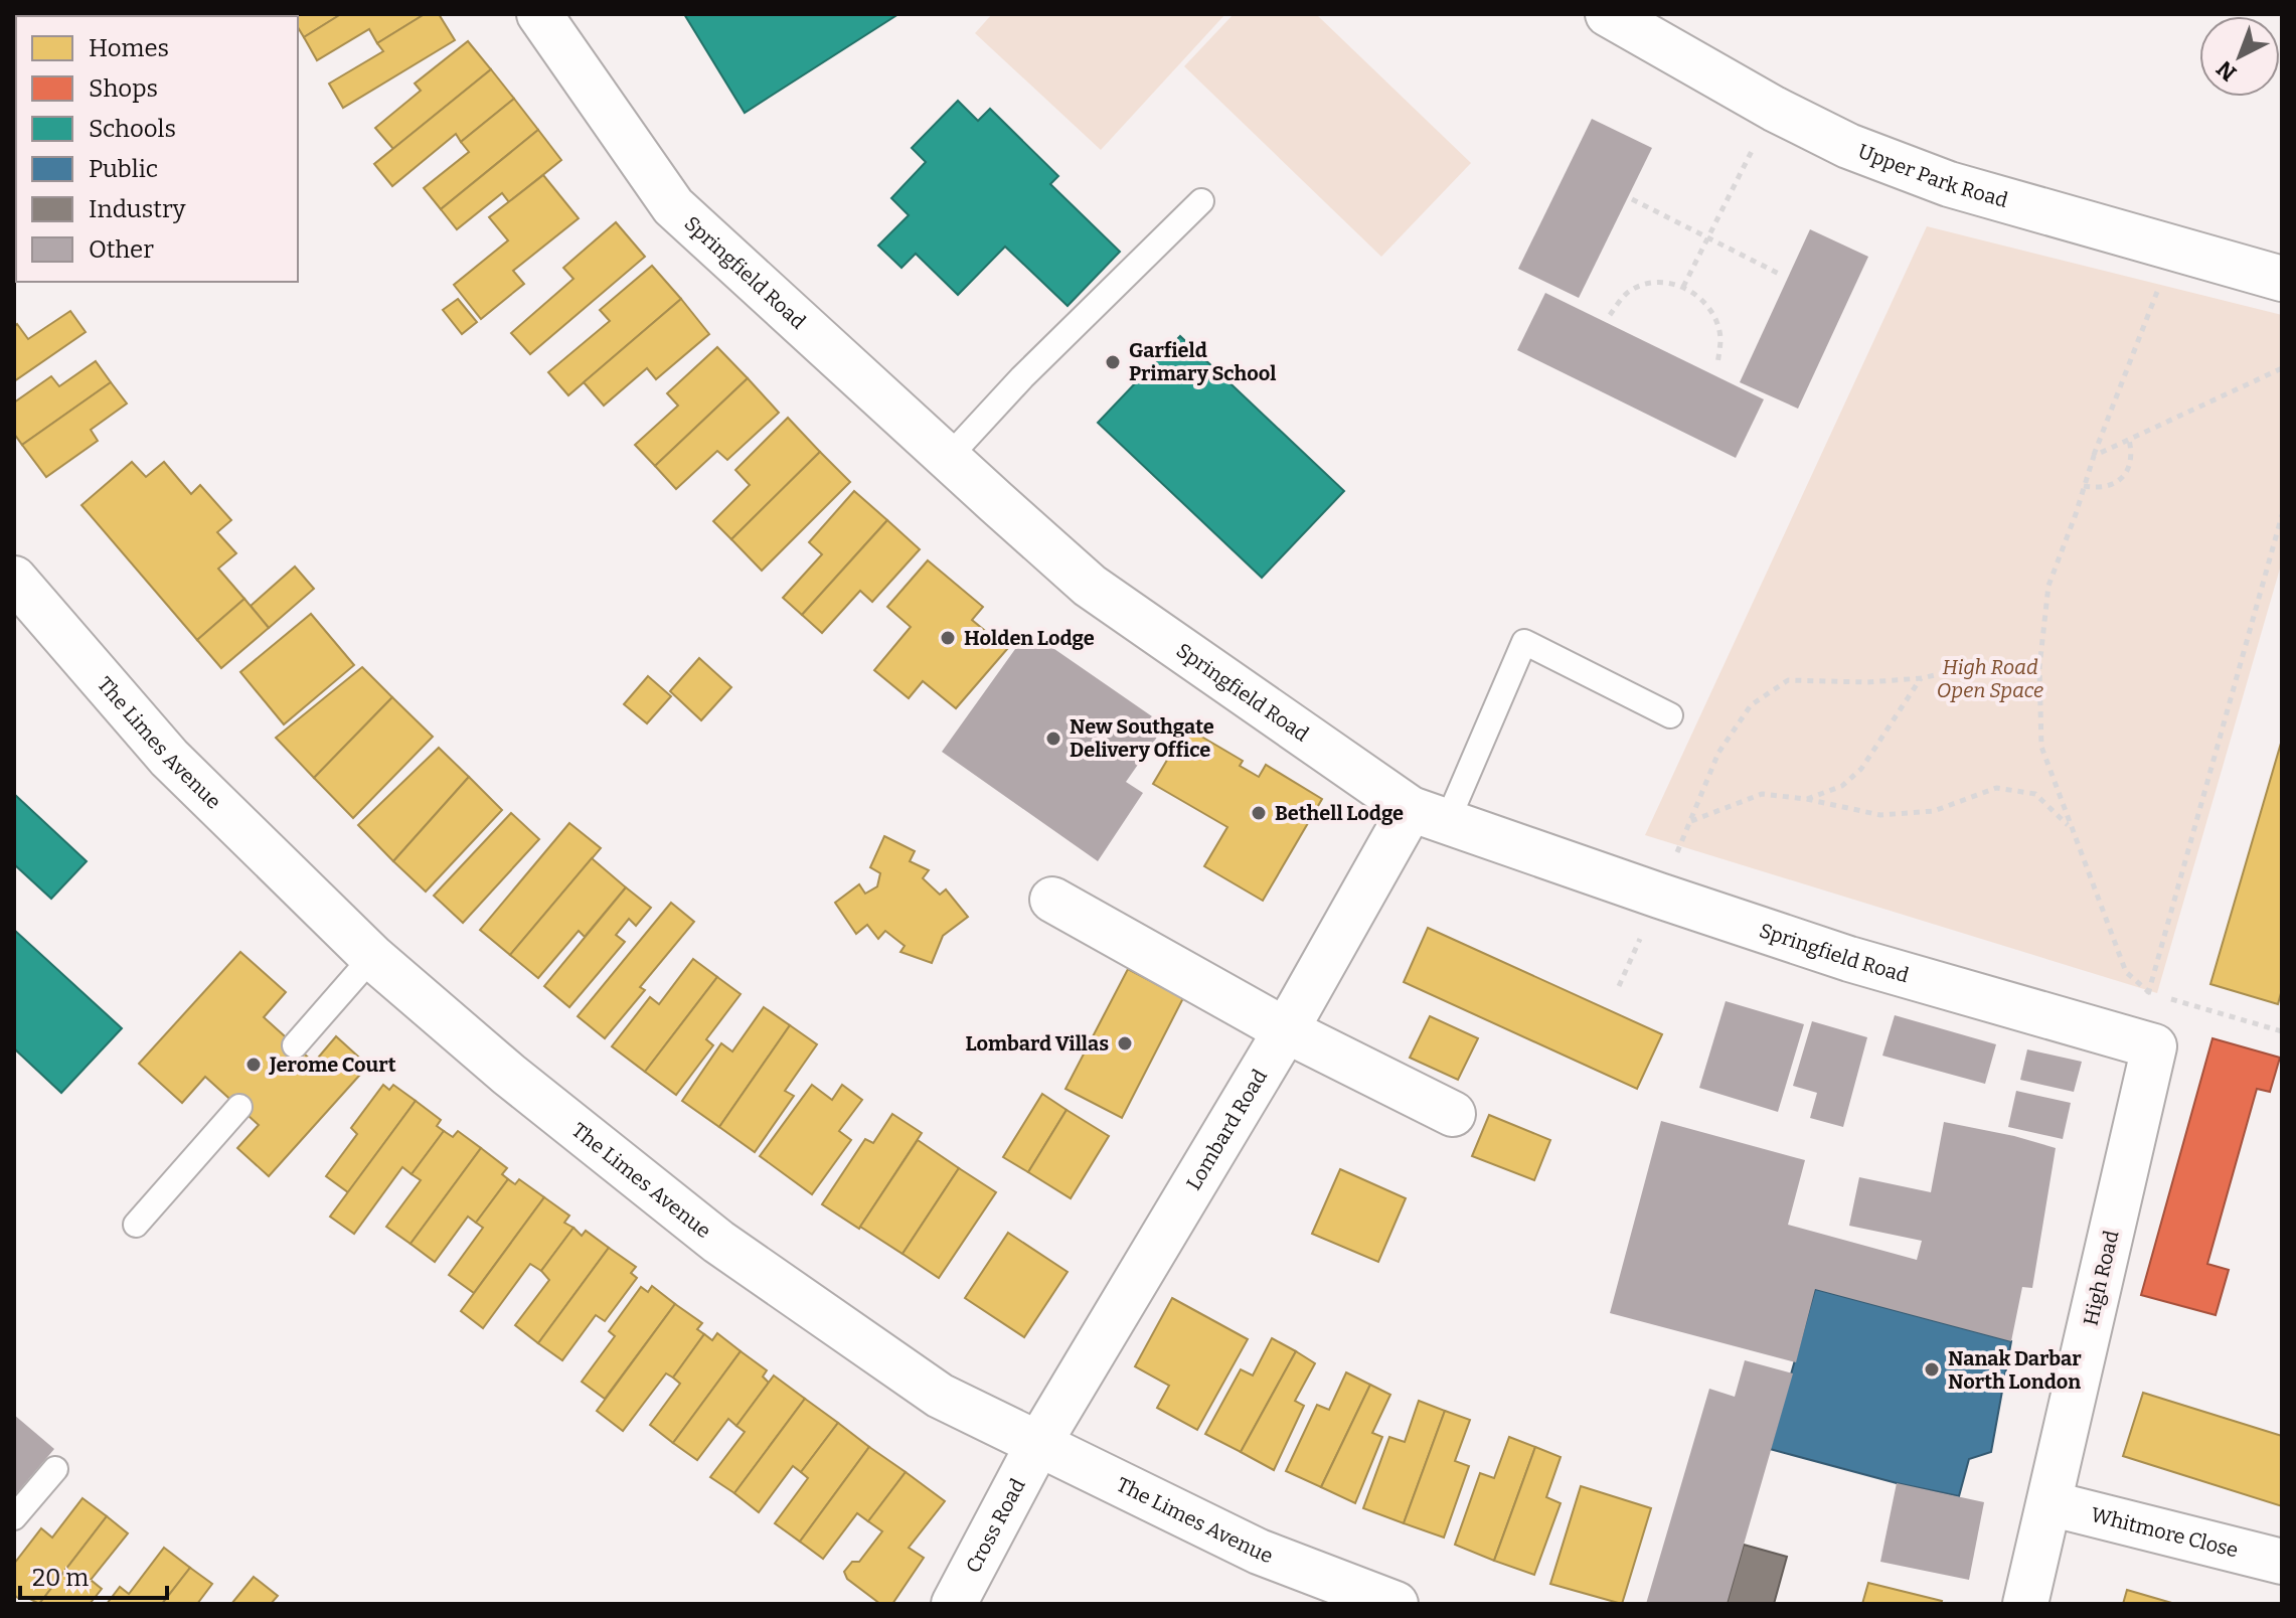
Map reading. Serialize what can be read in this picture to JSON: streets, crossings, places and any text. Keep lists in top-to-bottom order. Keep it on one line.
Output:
{"streets":{"street":["Upper Park Road","Springfield Road","The Limes Avenue","Lombard Road","High Road","Cross Road","Whitmore Close"]},"crossings":[["Springfield Road","Lombard Road"],["Springfield Road","High Road"],["The Limes Avenue","Lombard Road"],["The Limes Avenue","Cross Road"],["Lombard Road","Cross Road"],["High Road","Whitmore Close"]],"parks":["High Road Open Space"],"places":["Garfield Primary School","Holden Lodge","New Southgate Delivery Office","Bethell Lodge","Lombard Villas","Jerome Court","Nanak Darbar North London"],"legend":["Homes","Shops","Schools","Public","Industry","Other"],"scale_bar":"20 m","north":"bottom left"}
